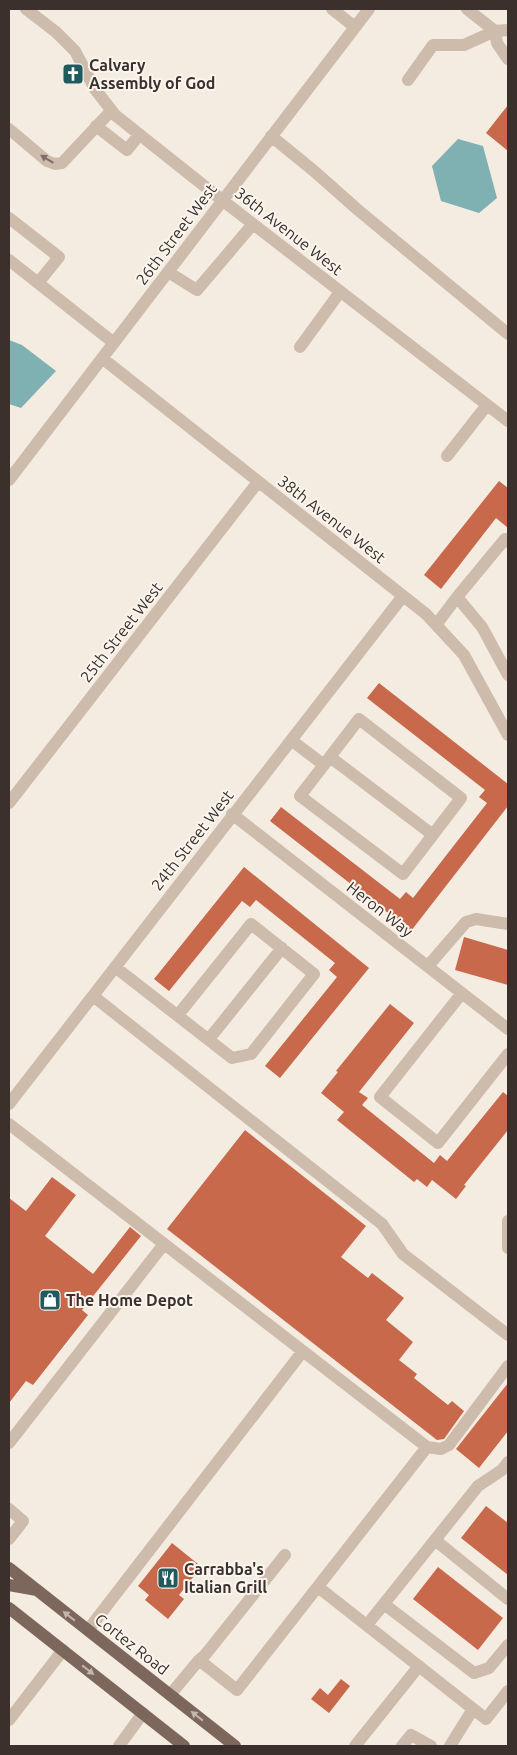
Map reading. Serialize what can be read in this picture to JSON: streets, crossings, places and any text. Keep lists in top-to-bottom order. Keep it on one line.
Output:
{"streets":{"main road":["Cortez Road"],"street":["36th Avenue West","26th Street West","38th Avenue West","25th Street West","24th Street West","Heron Way"]},"crossings":[["36th Avenue West","26th Street West"],["26th Street West","38th Avenue West"],["38th Avenue West","25th Street West"],["38th Avenue West","24th Street West"],["24th Street West","Heron Way"]],"places":{"church":["Calvary Assembly of God"],"shop":["The Home Depot"],"restaurant":["Carrabba's Italian Grill"]}}
